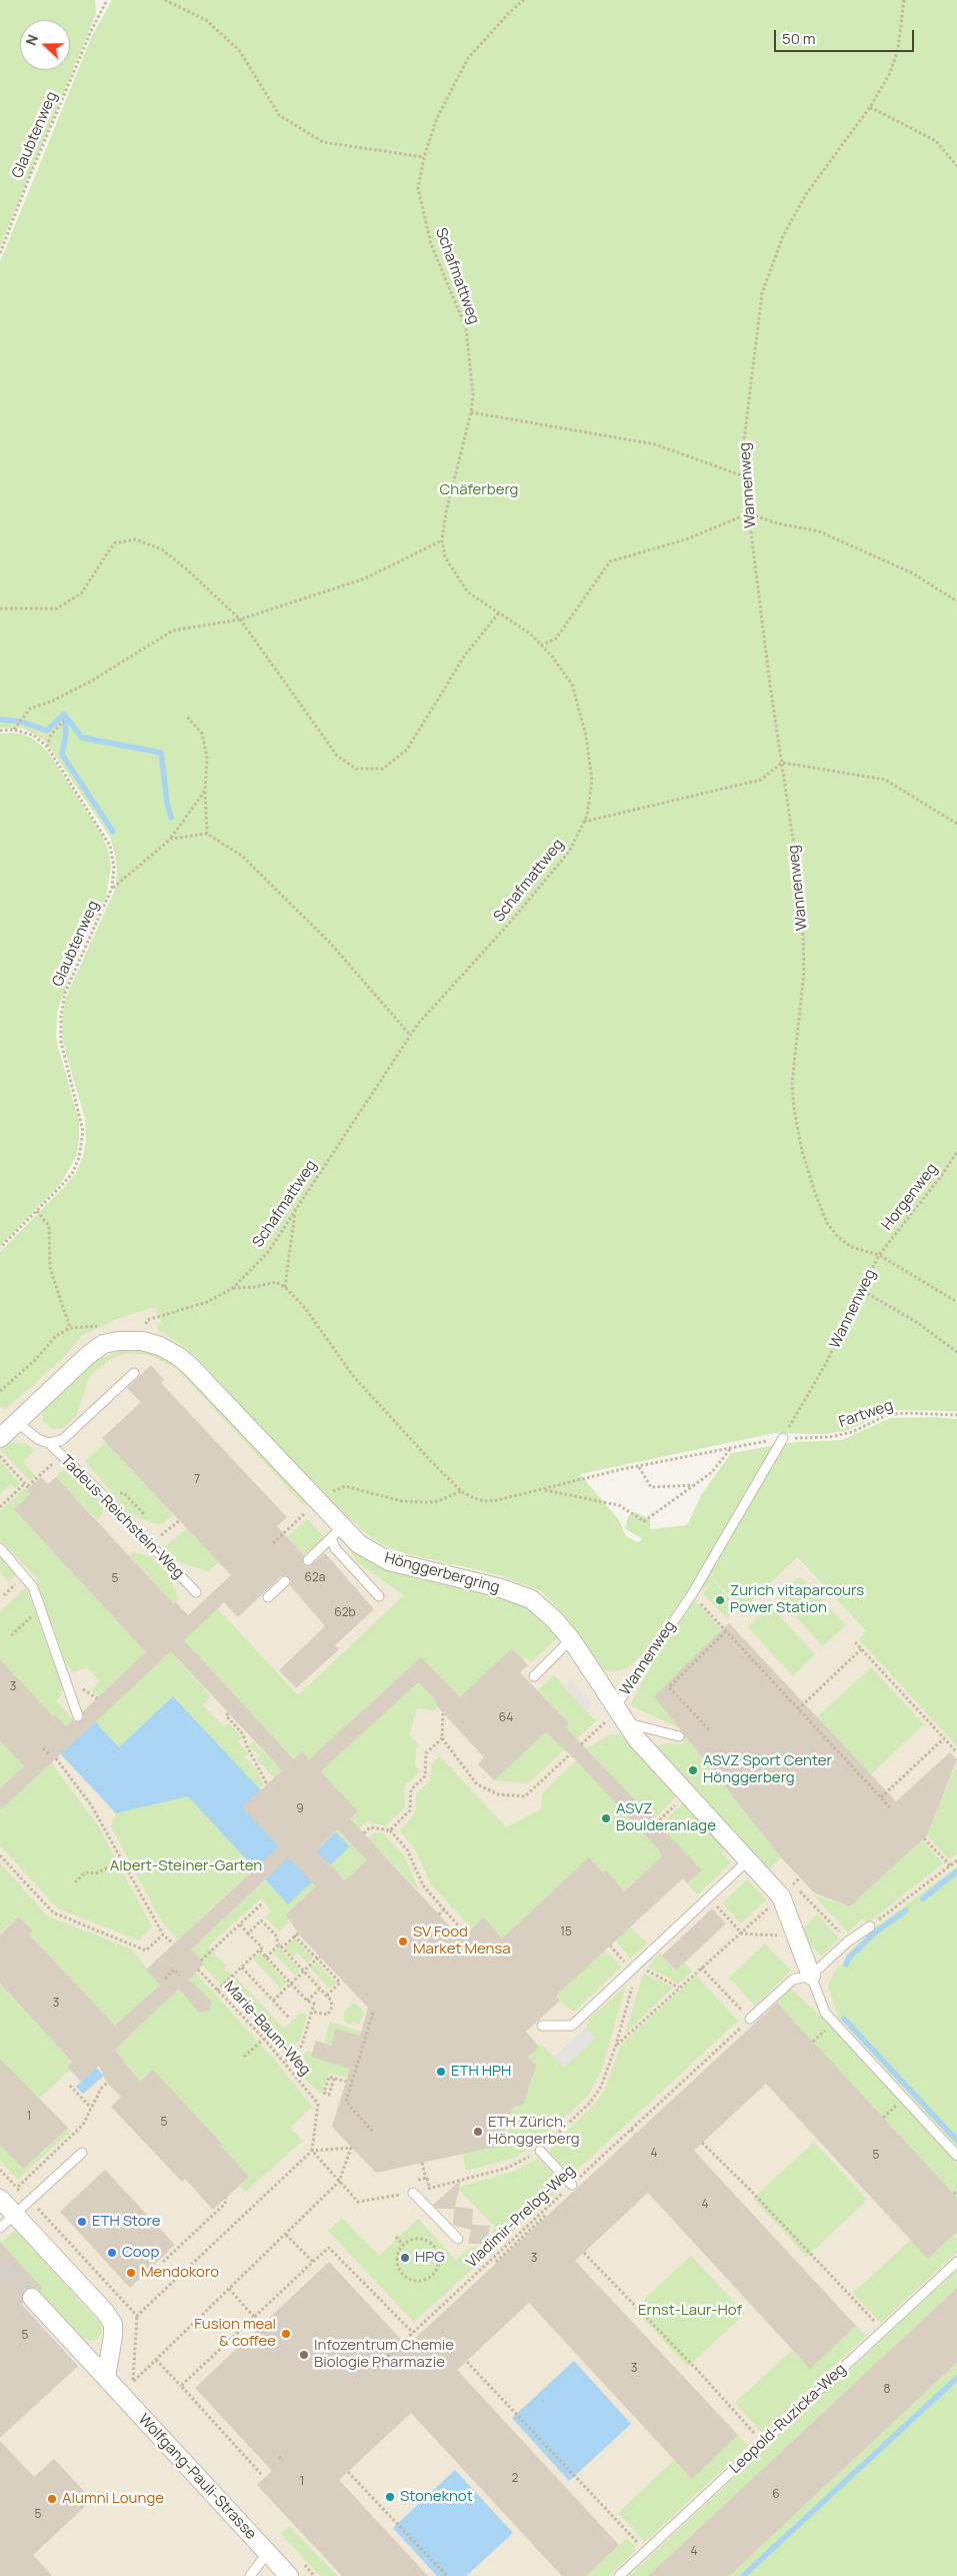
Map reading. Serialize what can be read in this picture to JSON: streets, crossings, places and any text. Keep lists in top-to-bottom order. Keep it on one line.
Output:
{"streets":{"street":["Hönggerbergring","Wolfgang-Pauli-Strasse"],"lane":["Wannenweg","Tadeus-Reichstein-Weg","Leopold-Ruzicka-Weg"],"path":["Glaubtenweg","Schafmattweg","Horgenweg","Fartweg","Marie-Baum-Weg","Vladimir-Prelog-Weg"]},"crossings":[["Schafmattweg","Hönggerbergring"],["Wannenweg","Horgenweg"],["Wannenweg","Fartweg"],["Wannenweg","Hönggerbergring"],["Tadeus-Reichstein-Weg","Hönggerbergring"]],"parks":["Chäferberg","Albert-Steiner-Garten","Ernst-Laur-Hof"],"places":["Zurich vitaparcours Power Station","ASVZ Sport Center Hönggerberg","ASVZ Boulderanlage","SV Food Market Mensa","ETH HPH","ETH Zürich, Hönggerberg","ETH Store","Coop","HPG","Mendokoro","Fusion meal & coffee","Infozentrum Chemie Biologie Pharmazie","Stoneknot","Alumni Lounge"],"house_numbers":["7","62a","5","62b","3","64","9","15","3","1","5","4","5","4","3","5","3","8","2","1","6","5","4"],"scale_bar":"50 m","north":"left"}
